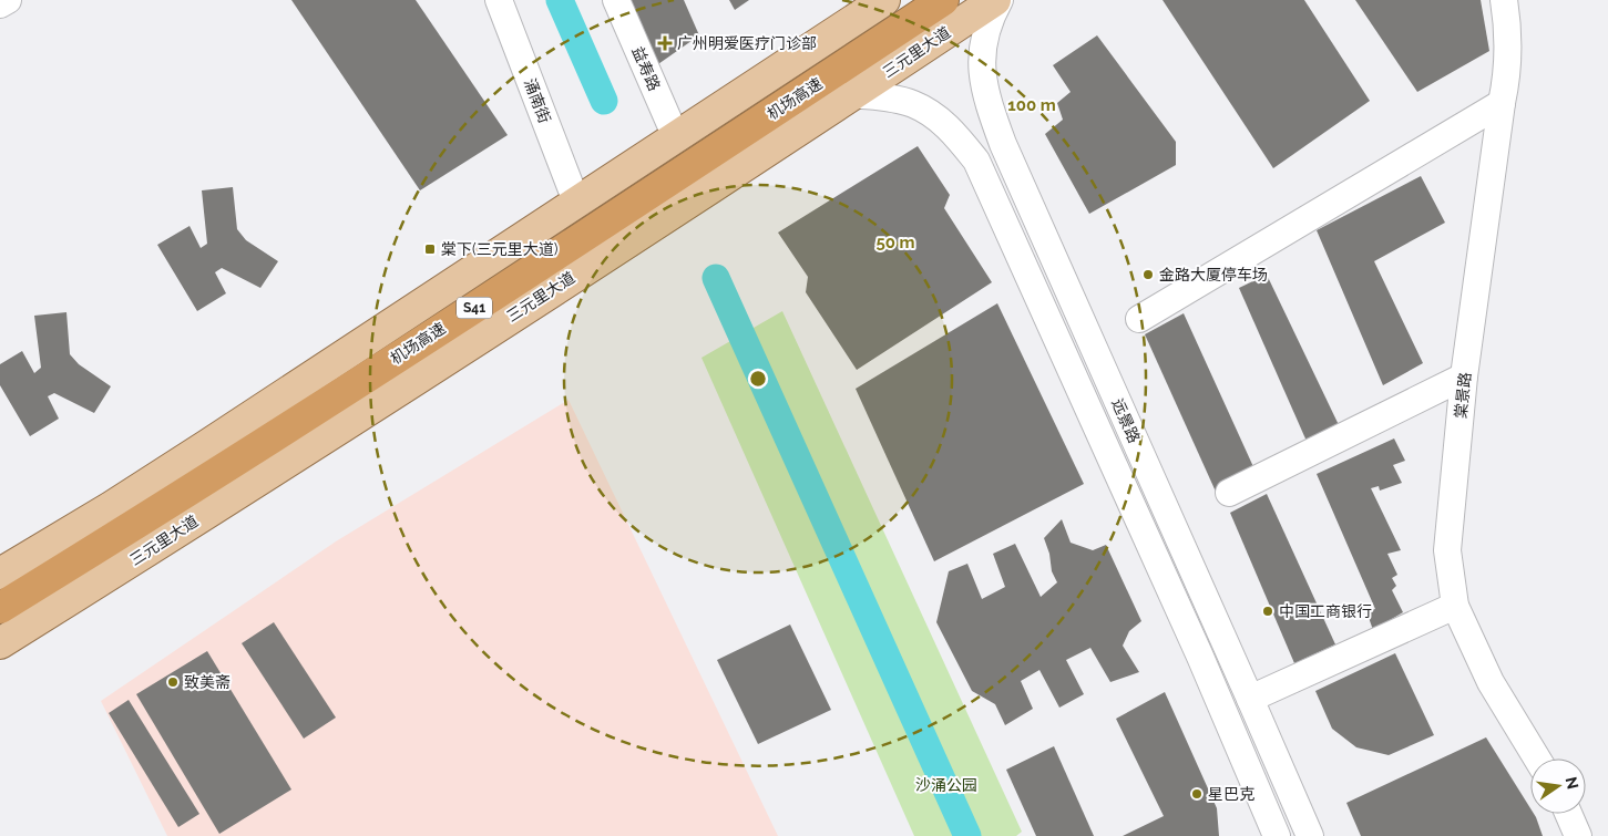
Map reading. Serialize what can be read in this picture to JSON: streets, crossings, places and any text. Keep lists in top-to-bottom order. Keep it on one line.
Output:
{"streets":{"highway":["机场高速","S41"],"main road":["三元里大道"],"street":["益寿路","涌南街","棠景路","远景路"]},"crossings":[["三元里大道","远景路"]],"parks":["沙涌公园"],"places":{"health":["广州明爱医疗门诊部"],"transit":["棠下(三元里大道)"],"other":["金路大厦停车场","中国工商银行","致美斋","星巴克"]},"north":"right","rings":["100 m","50 m"]}
